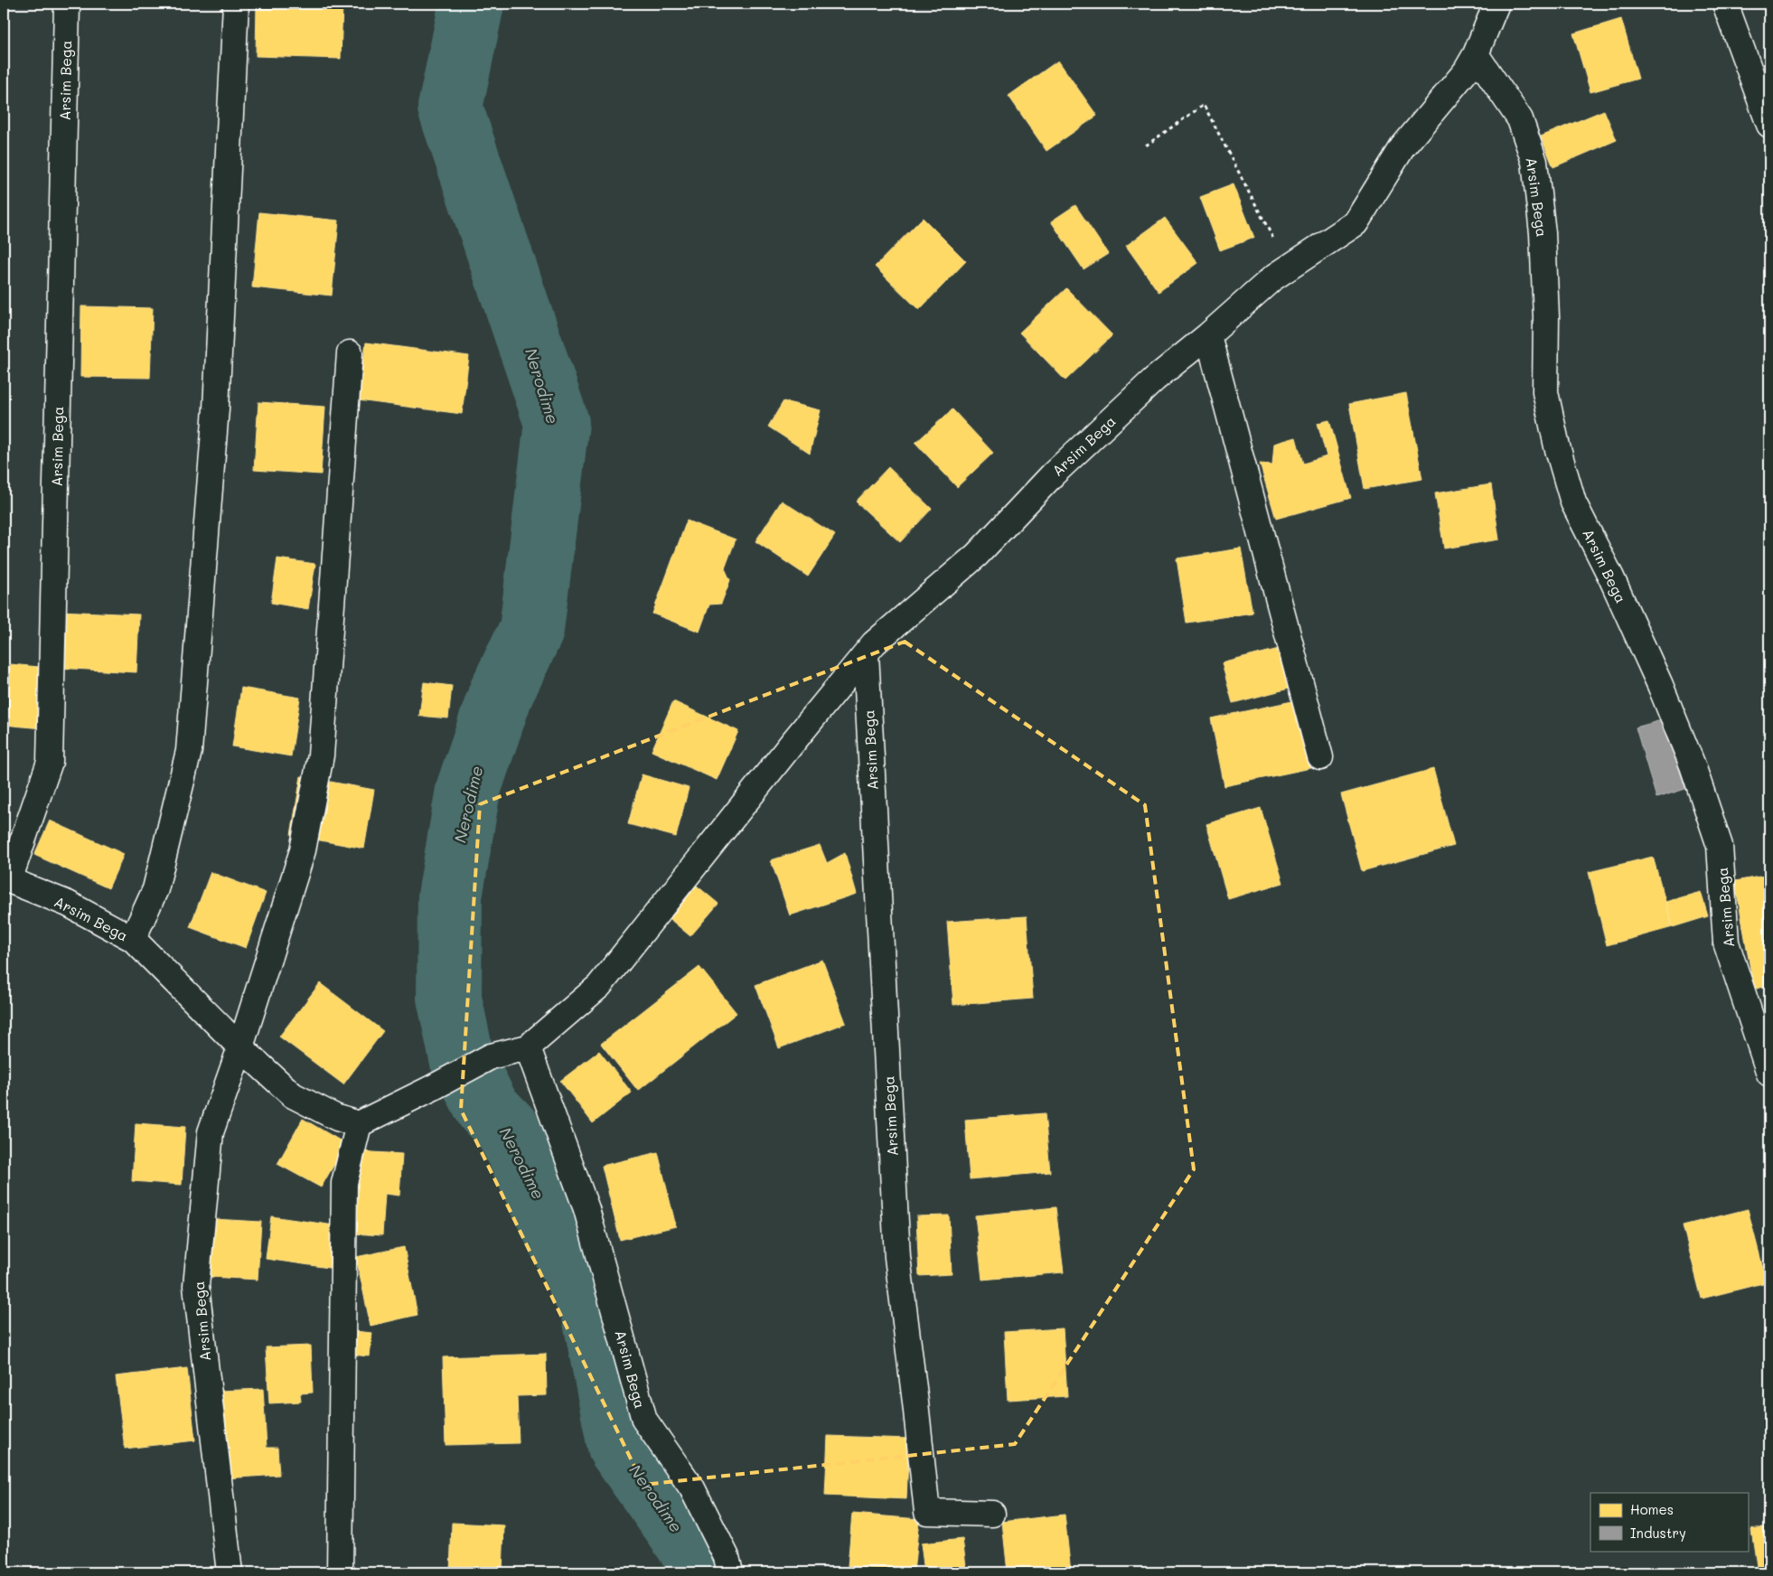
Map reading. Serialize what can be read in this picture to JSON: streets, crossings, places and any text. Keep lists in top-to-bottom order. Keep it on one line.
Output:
{"streets":{"street":["Arsim Bega"]},"water":["Nerodime"],"legend":["Homes","Industry"]}
